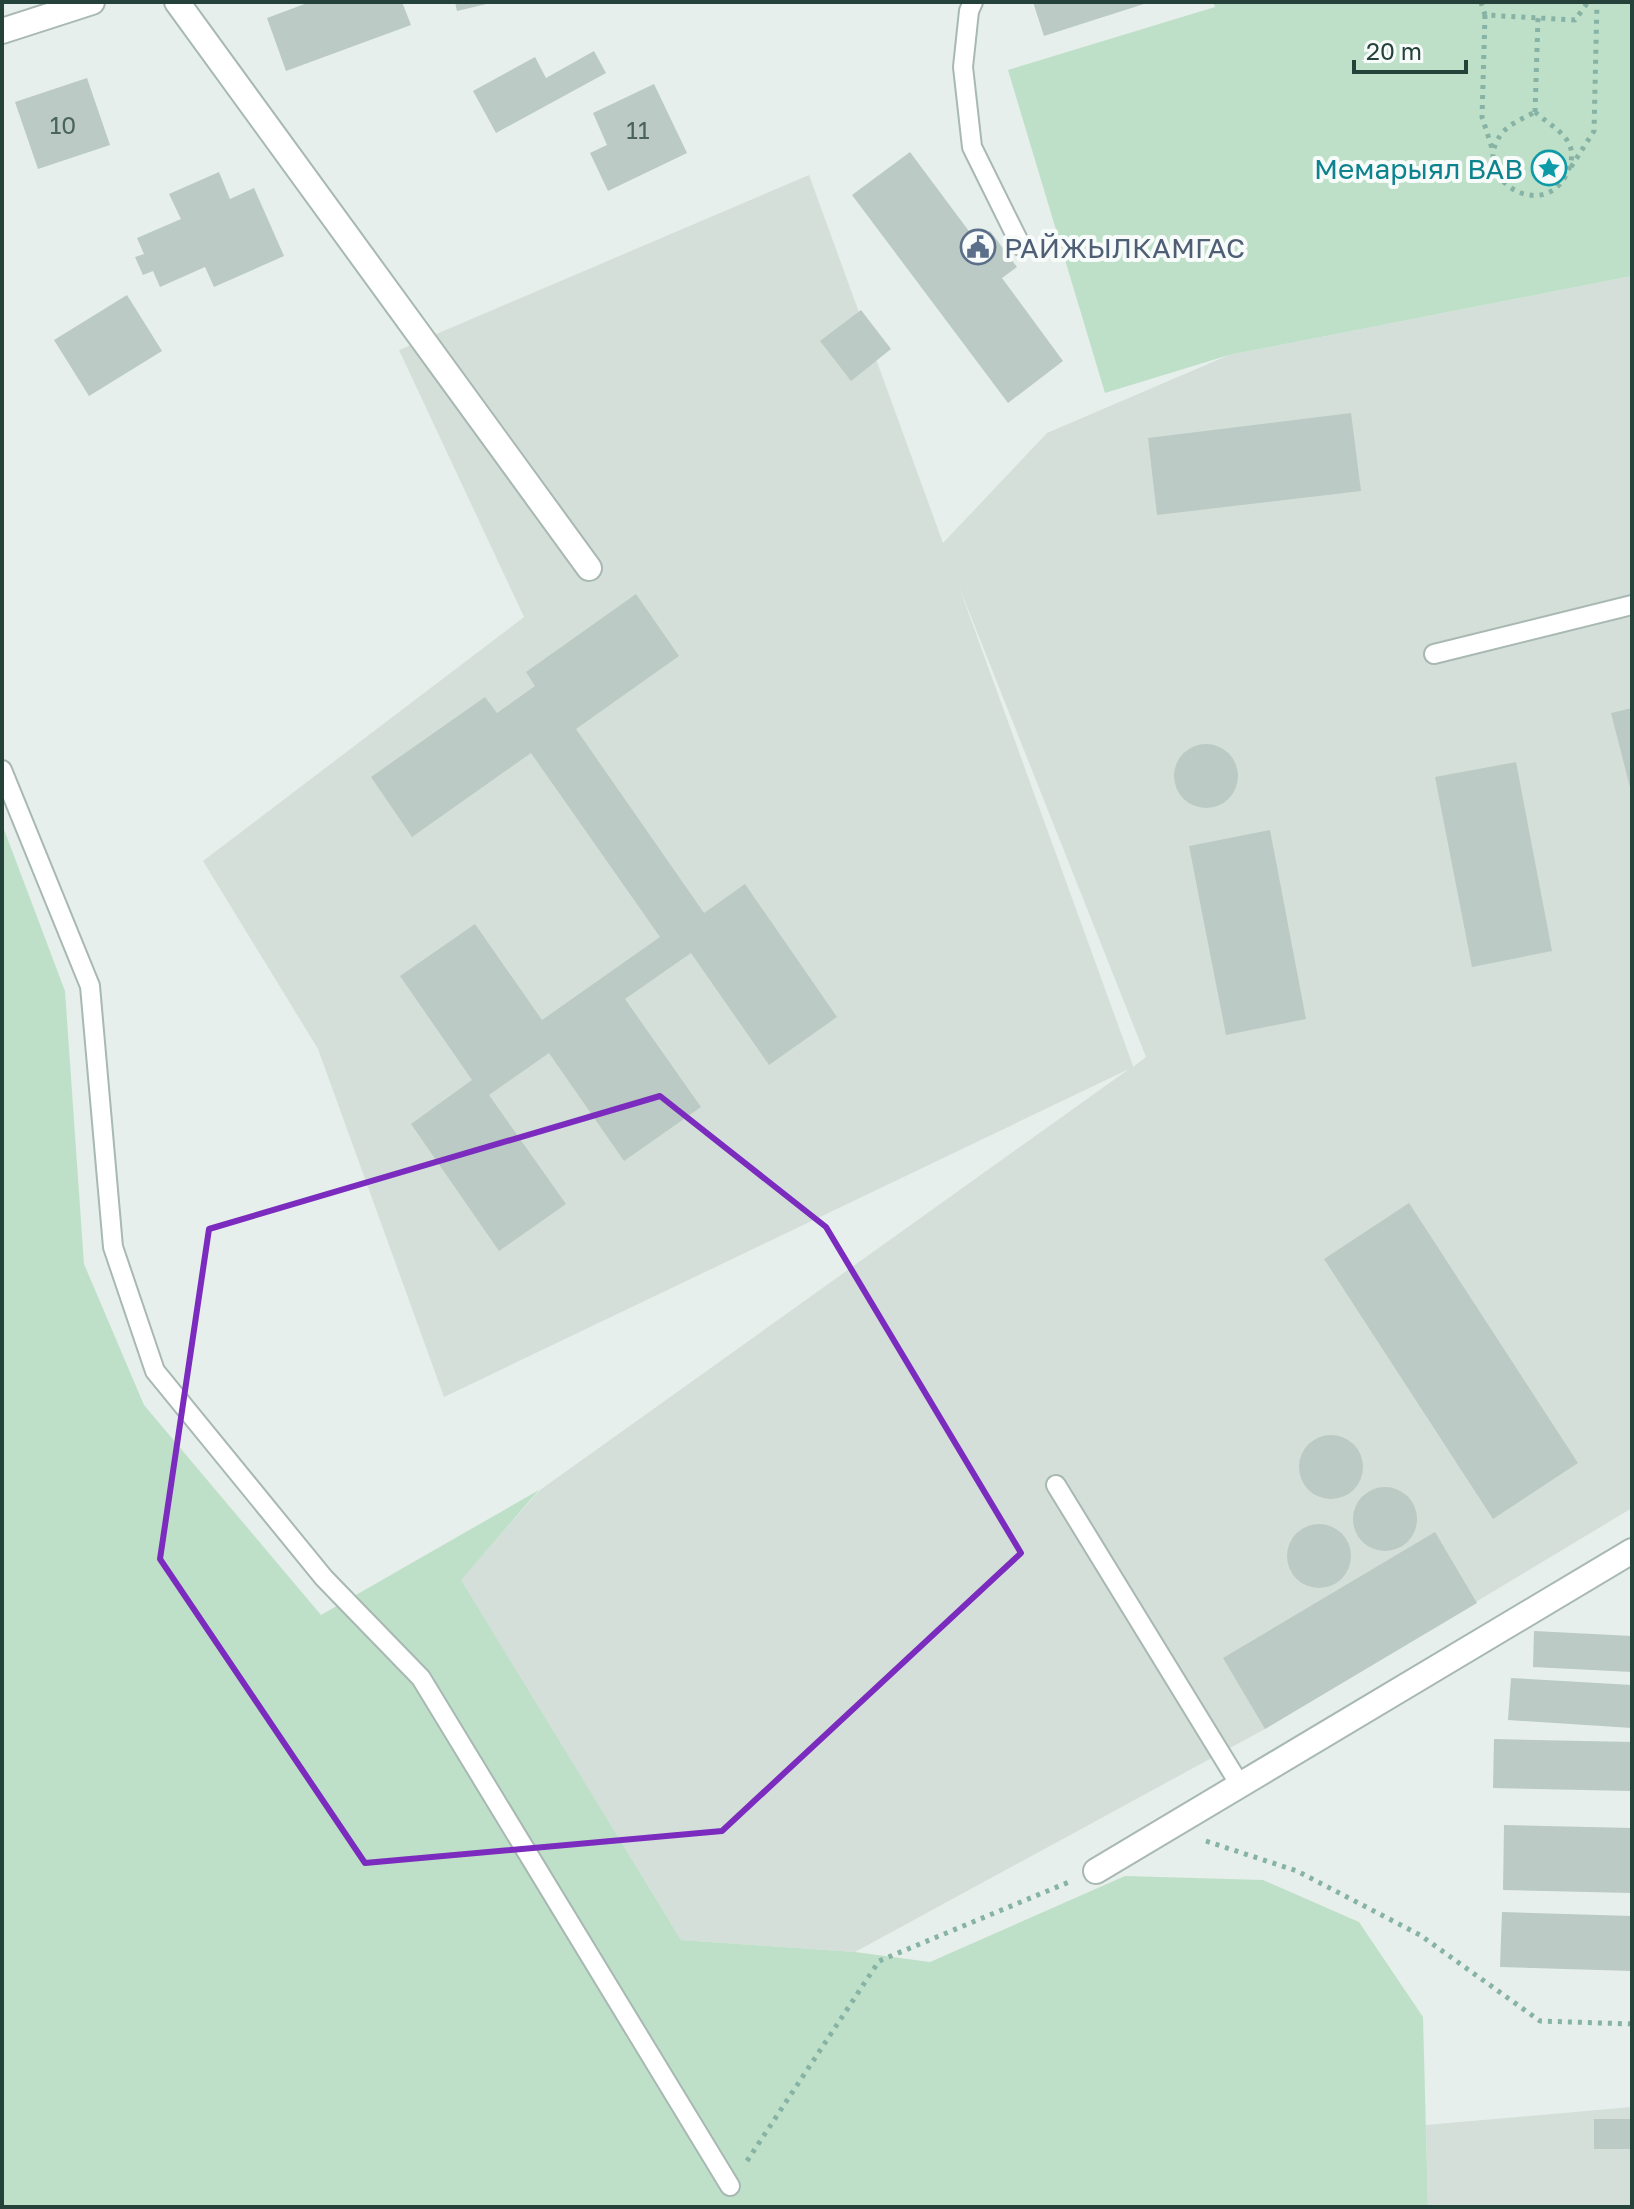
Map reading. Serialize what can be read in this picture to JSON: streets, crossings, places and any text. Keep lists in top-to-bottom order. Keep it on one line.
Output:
{"places":{"place":["Мемарыял ВАВ"],"public building":["РАЙЖЫЛКАМГАС"]},"house_numbers":["10","11"],"scale_bar":"20 m"}
